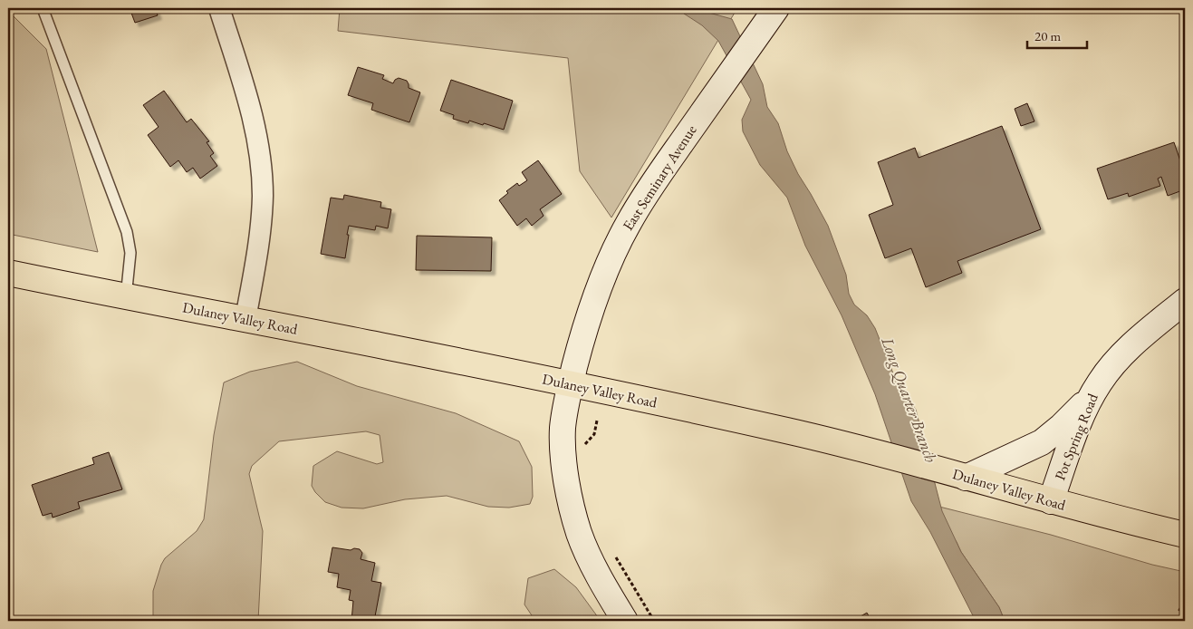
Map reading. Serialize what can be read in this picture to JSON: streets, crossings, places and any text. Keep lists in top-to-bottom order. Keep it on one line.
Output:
{"streets":{"main road":["Dulaney Valley Road"],"street":["East Seminary Avenue","Pot Spring Road"]},"crossings":[["East Seminary Avenue","Dulaney Valley Road"],["Dulaney Valley Road","Pot Spring Road"]],"water":["Long Quarter Branch"],"scale_bar":"20 m"}
